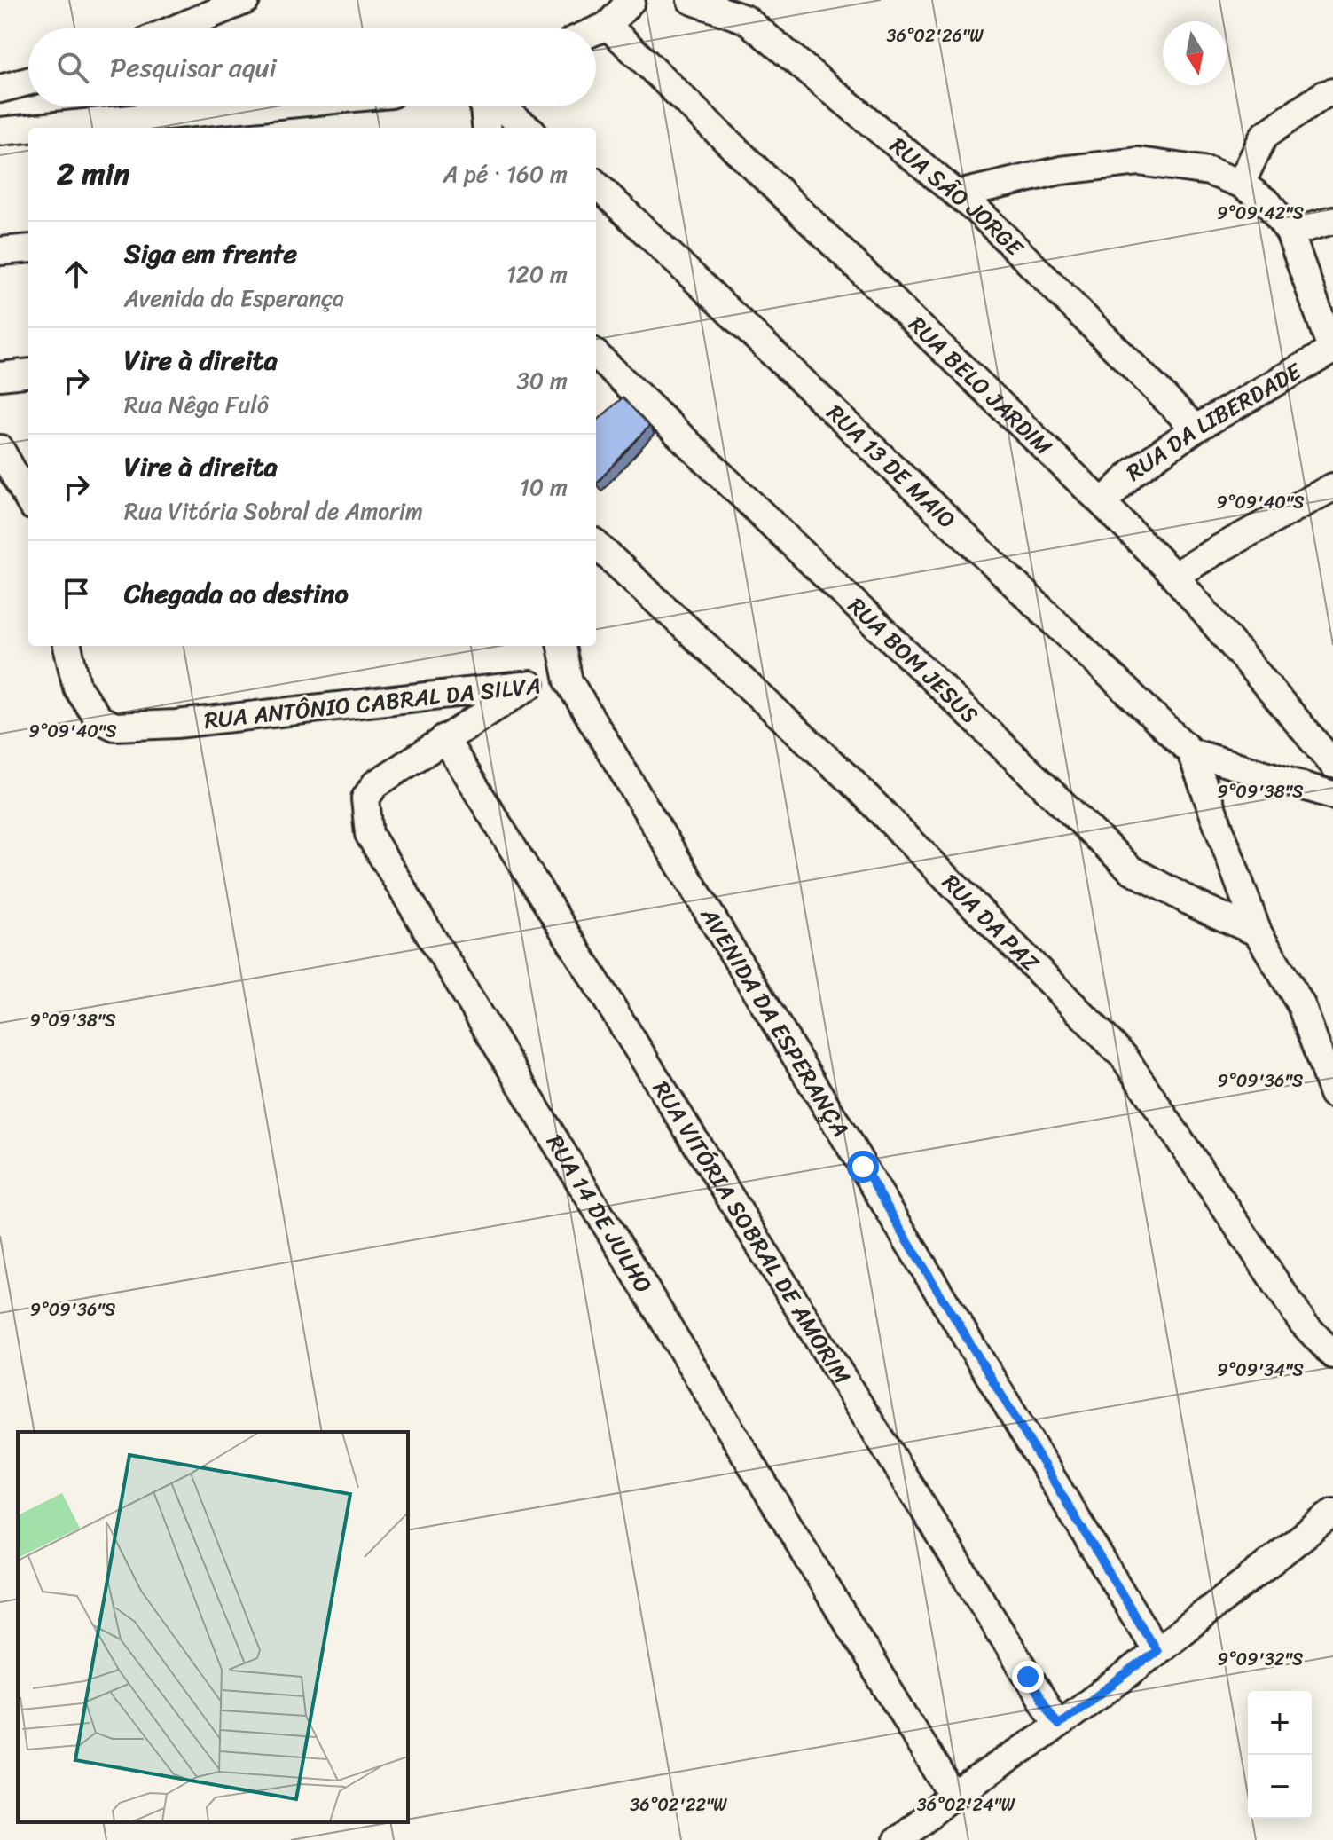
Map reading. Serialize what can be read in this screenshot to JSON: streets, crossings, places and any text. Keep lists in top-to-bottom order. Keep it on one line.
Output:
{"streets":{"street":["RUA SÃO JORGE","RUA BELO JARDIM","RUA DA LIBERDADE","RUA 13 DE MAIO","RUA BOM JESUS","RUA ANTÔNIO CABRAL DA SILVA","RUA DA PAZ","AVENIDA DA ESPERANÇA","RUA 14 DE JULHO","RUA VITÓRIA SOBRAL DE AMORIM"]},"crossings":[["RUA SÃO JORGE","RUA DA LIBERDADE"],["RUA BELO JARDIM","RUA DA LIBERDADE"],["RUA ANTÔNIO CABRAL DA SILVA","AVENIDA DA ESPERANÇA"],["RUA ANTÔNIO CABRAL DA SILVA","RUA 14 DE JULHO"],["RUA 14 DE JULHO","RUA VITÓRIA SOBRAL DE AMORIM"]],"north":"bottom","page":{"search":"Pesquisar aqui","heading":["2 min","A pé · 160 m"],"list":[["Siga em frente","Avenida da Esperança","120 m"],["Vire à direita","Rua Nêga Fulô","30 m"],["Vire à direita","Rua Vitória Sobral de Amorim","10 m"],"Chegada ao destino"],"map_buttons":["+","−"]},"coordinates":["36°02'26\"W","9°09'42\"S","9°09'40\"S","9°09'38\"S","9°09'36\"S","9°09'34\"S","9°09'32\"S","36°02'22\"W","36°02'24\"W"]}
